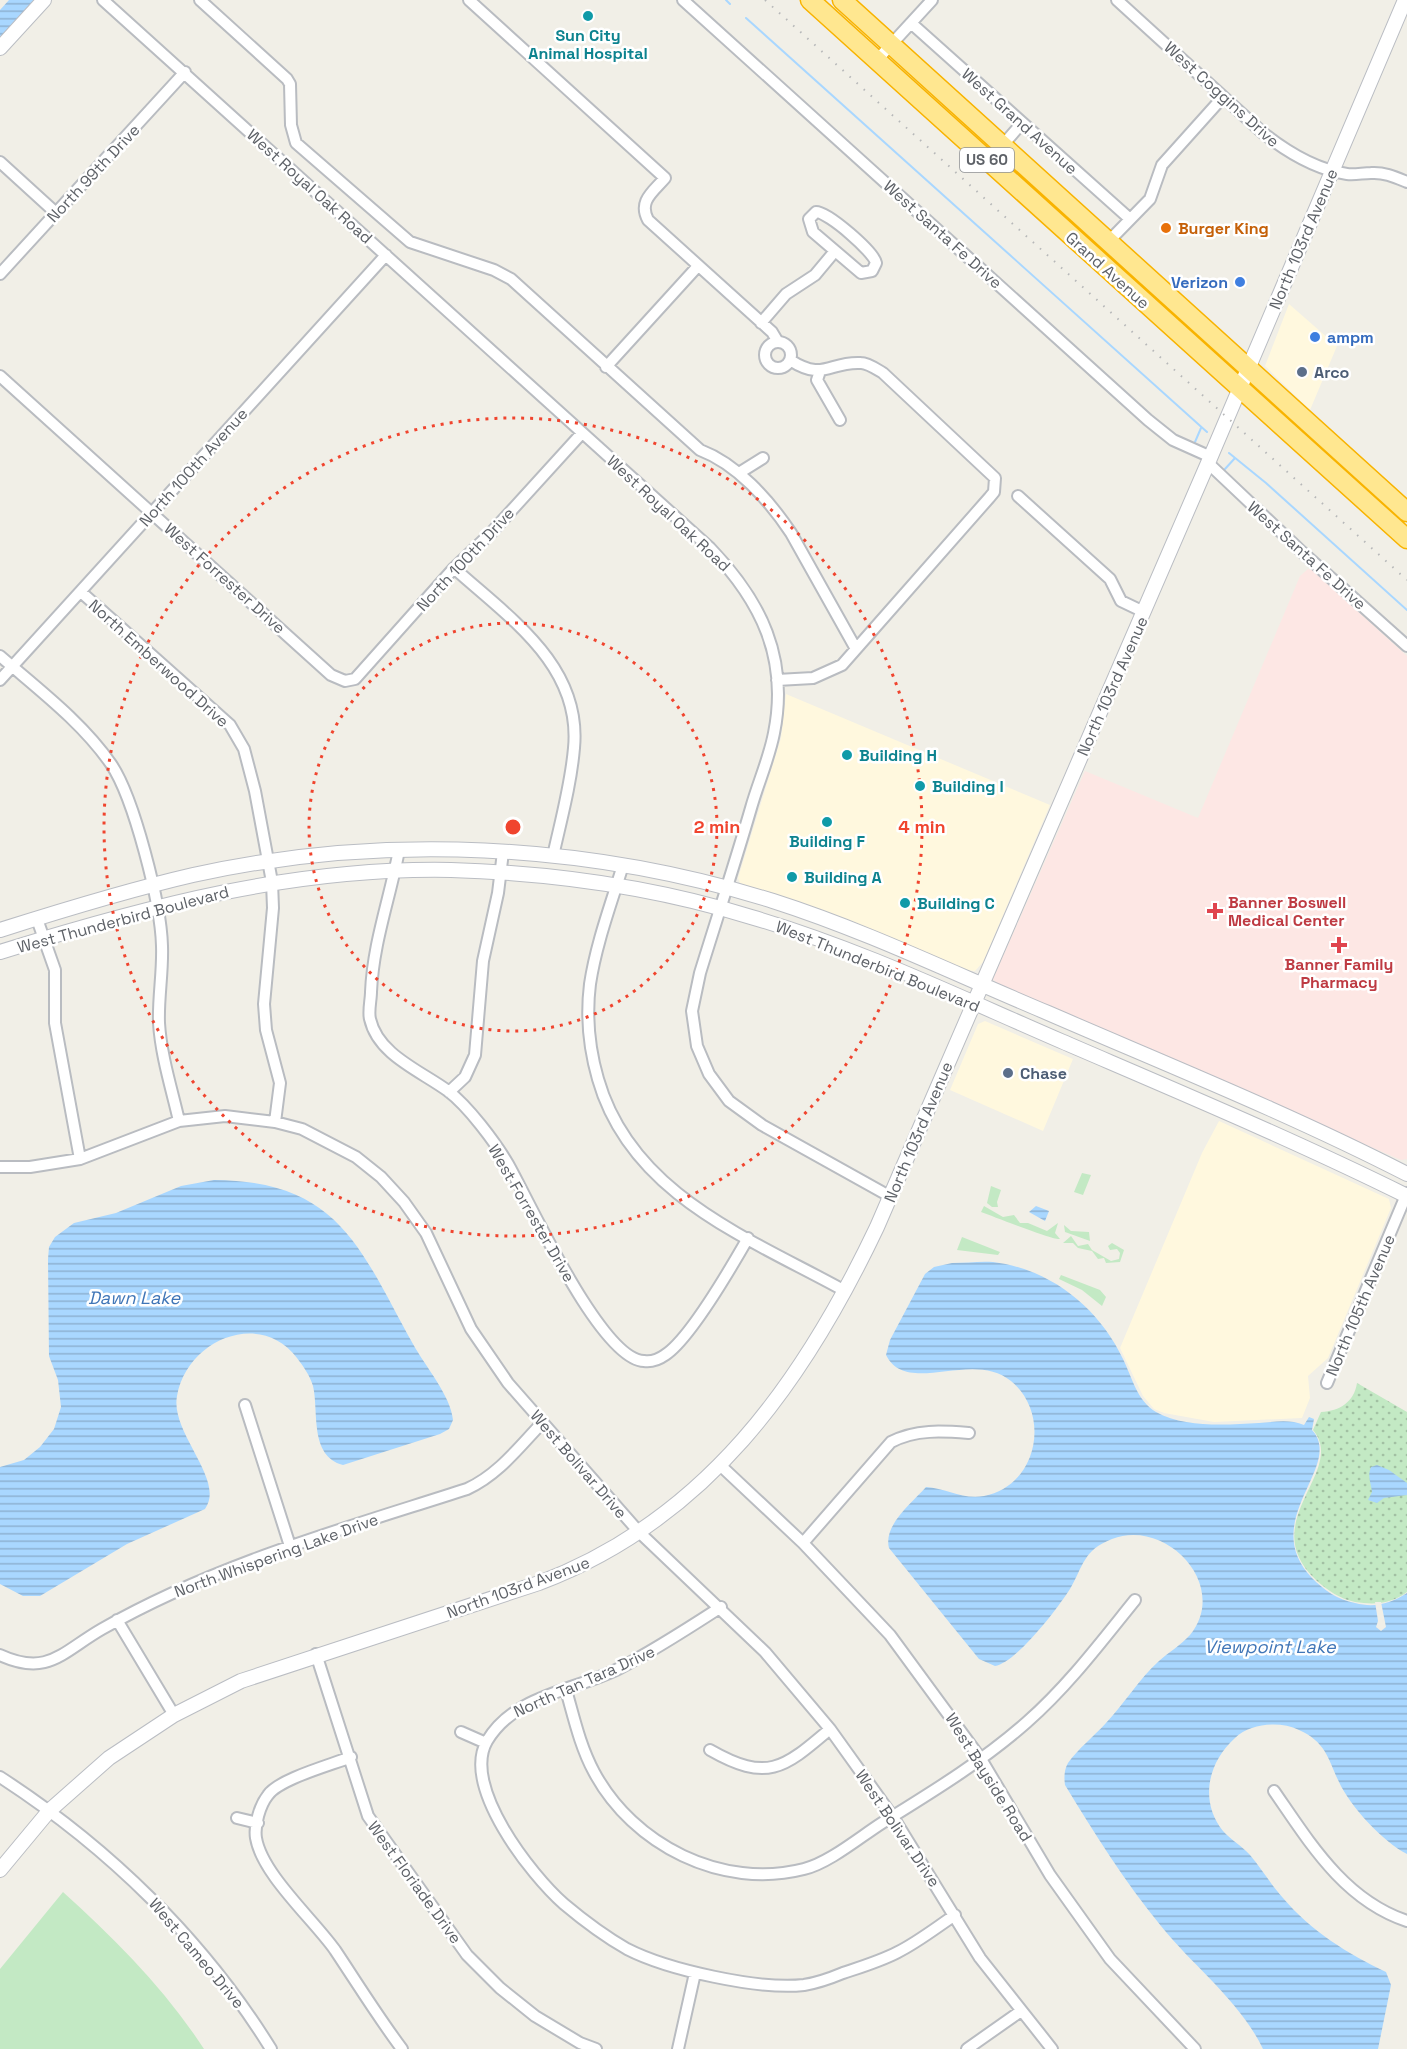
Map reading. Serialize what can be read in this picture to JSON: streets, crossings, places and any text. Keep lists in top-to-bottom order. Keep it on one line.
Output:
{"streets":{"highway":["US 60","Grand Avenue"],"street":["West Coggins Drive","West Grand Avenue","North 99th Drive","West Royal Oak Road","West Santa Fe Drive","North 103rd Avenue","North 100th Avenue","North 100th Drive","West Forrester Drive","North Emberwood Drive","West Thunderbird Boulevard","North 105th Avenue","West Bolivar Drive","North Whispering Lake Drive","North Tan Tara Drive","West Bayside Road","West Floriade Drive","West Cameo Drive"]},"crossings":[["West Coggins Drive","North 103rd Avenue"],["North 99th Drive","West Royal Oak Road"],["West Royal Oak Road","North 103rd Avenue"],["West Royal Oak Road","North 100th Avenue"],["West Royal Oak Road","North 100th Drive"],["West Royal Oak Road","West Thunderbird Boulevard"],["West Santa Fe Drive","North 103rd Avenue"],["North 103rd Avenue","Grand Avenue"],["North 103rd Avenue","West Thunderbird Boulevard"],["North 103rd Avenue","West Bolivar Drive"],["North 103rd Avenue","West Bayside Road"],["North 103rd Avenue","West Floriade Drive"],["North 103rd Avenue","West Cameo Drive"],["North 100th Avenue","West Forrester Drive"],["North 100th Avenue","North Emberwood Drive"],["North 100th Drive","West Forrester Drive"],["West Forrester Drive","West Thunderbird Boulevard"],["North Emberwood Drive","West Thunderbird Boulevard"],["North Emberwood Drive","West Bolivar Drive"],["West Thunderbird Boulevard","North 105th Avenue"],["West Bolivar Drive","North Whispering Lake Drive"],["West Bolivar Drive","North Tan Tara Drive"]],"water":["Dawn Lake","Viewpoint Lake"],"places":{"other":["Sun City Animal Hospital","Burger King","Verizon","ampm","Arco","Building H","Building I","Building F","Building A","Building C","Chase"],"health":["Banner Boswell Medical Center","Banner Family Pharmacy"]},"rings":["2 min","4 min"]}
